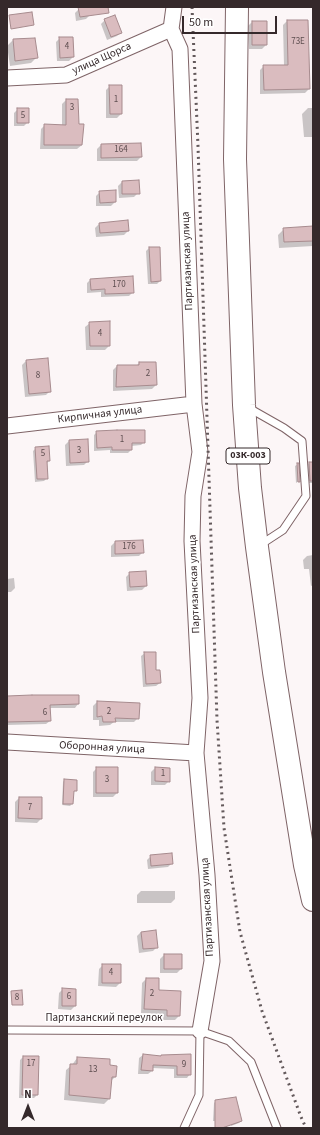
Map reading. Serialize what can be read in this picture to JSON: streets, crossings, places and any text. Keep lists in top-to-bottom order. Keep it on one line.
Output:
{"streets":{"main road":["03К-003"],"street":["улица Щорса","Партизанская улица","Кирпичная улица","Оборонная улица"],"lane":["Партизанский переулок"]},"crossings":[["улица Щорса","Партизанская улица"],["Партизанская улица","Кирпичная улица"],["Партизанская улица","Оборонная улица"],["Партизанская улица","Партизанский переулок"]],"house_numbers":["73Е","4","1","3","5","164","170","4","2","8","1","3","5","176","2","6","1","3","7","4","2","6","8","17","9","13"],"scale_bar":"50 m","north":"top"}
